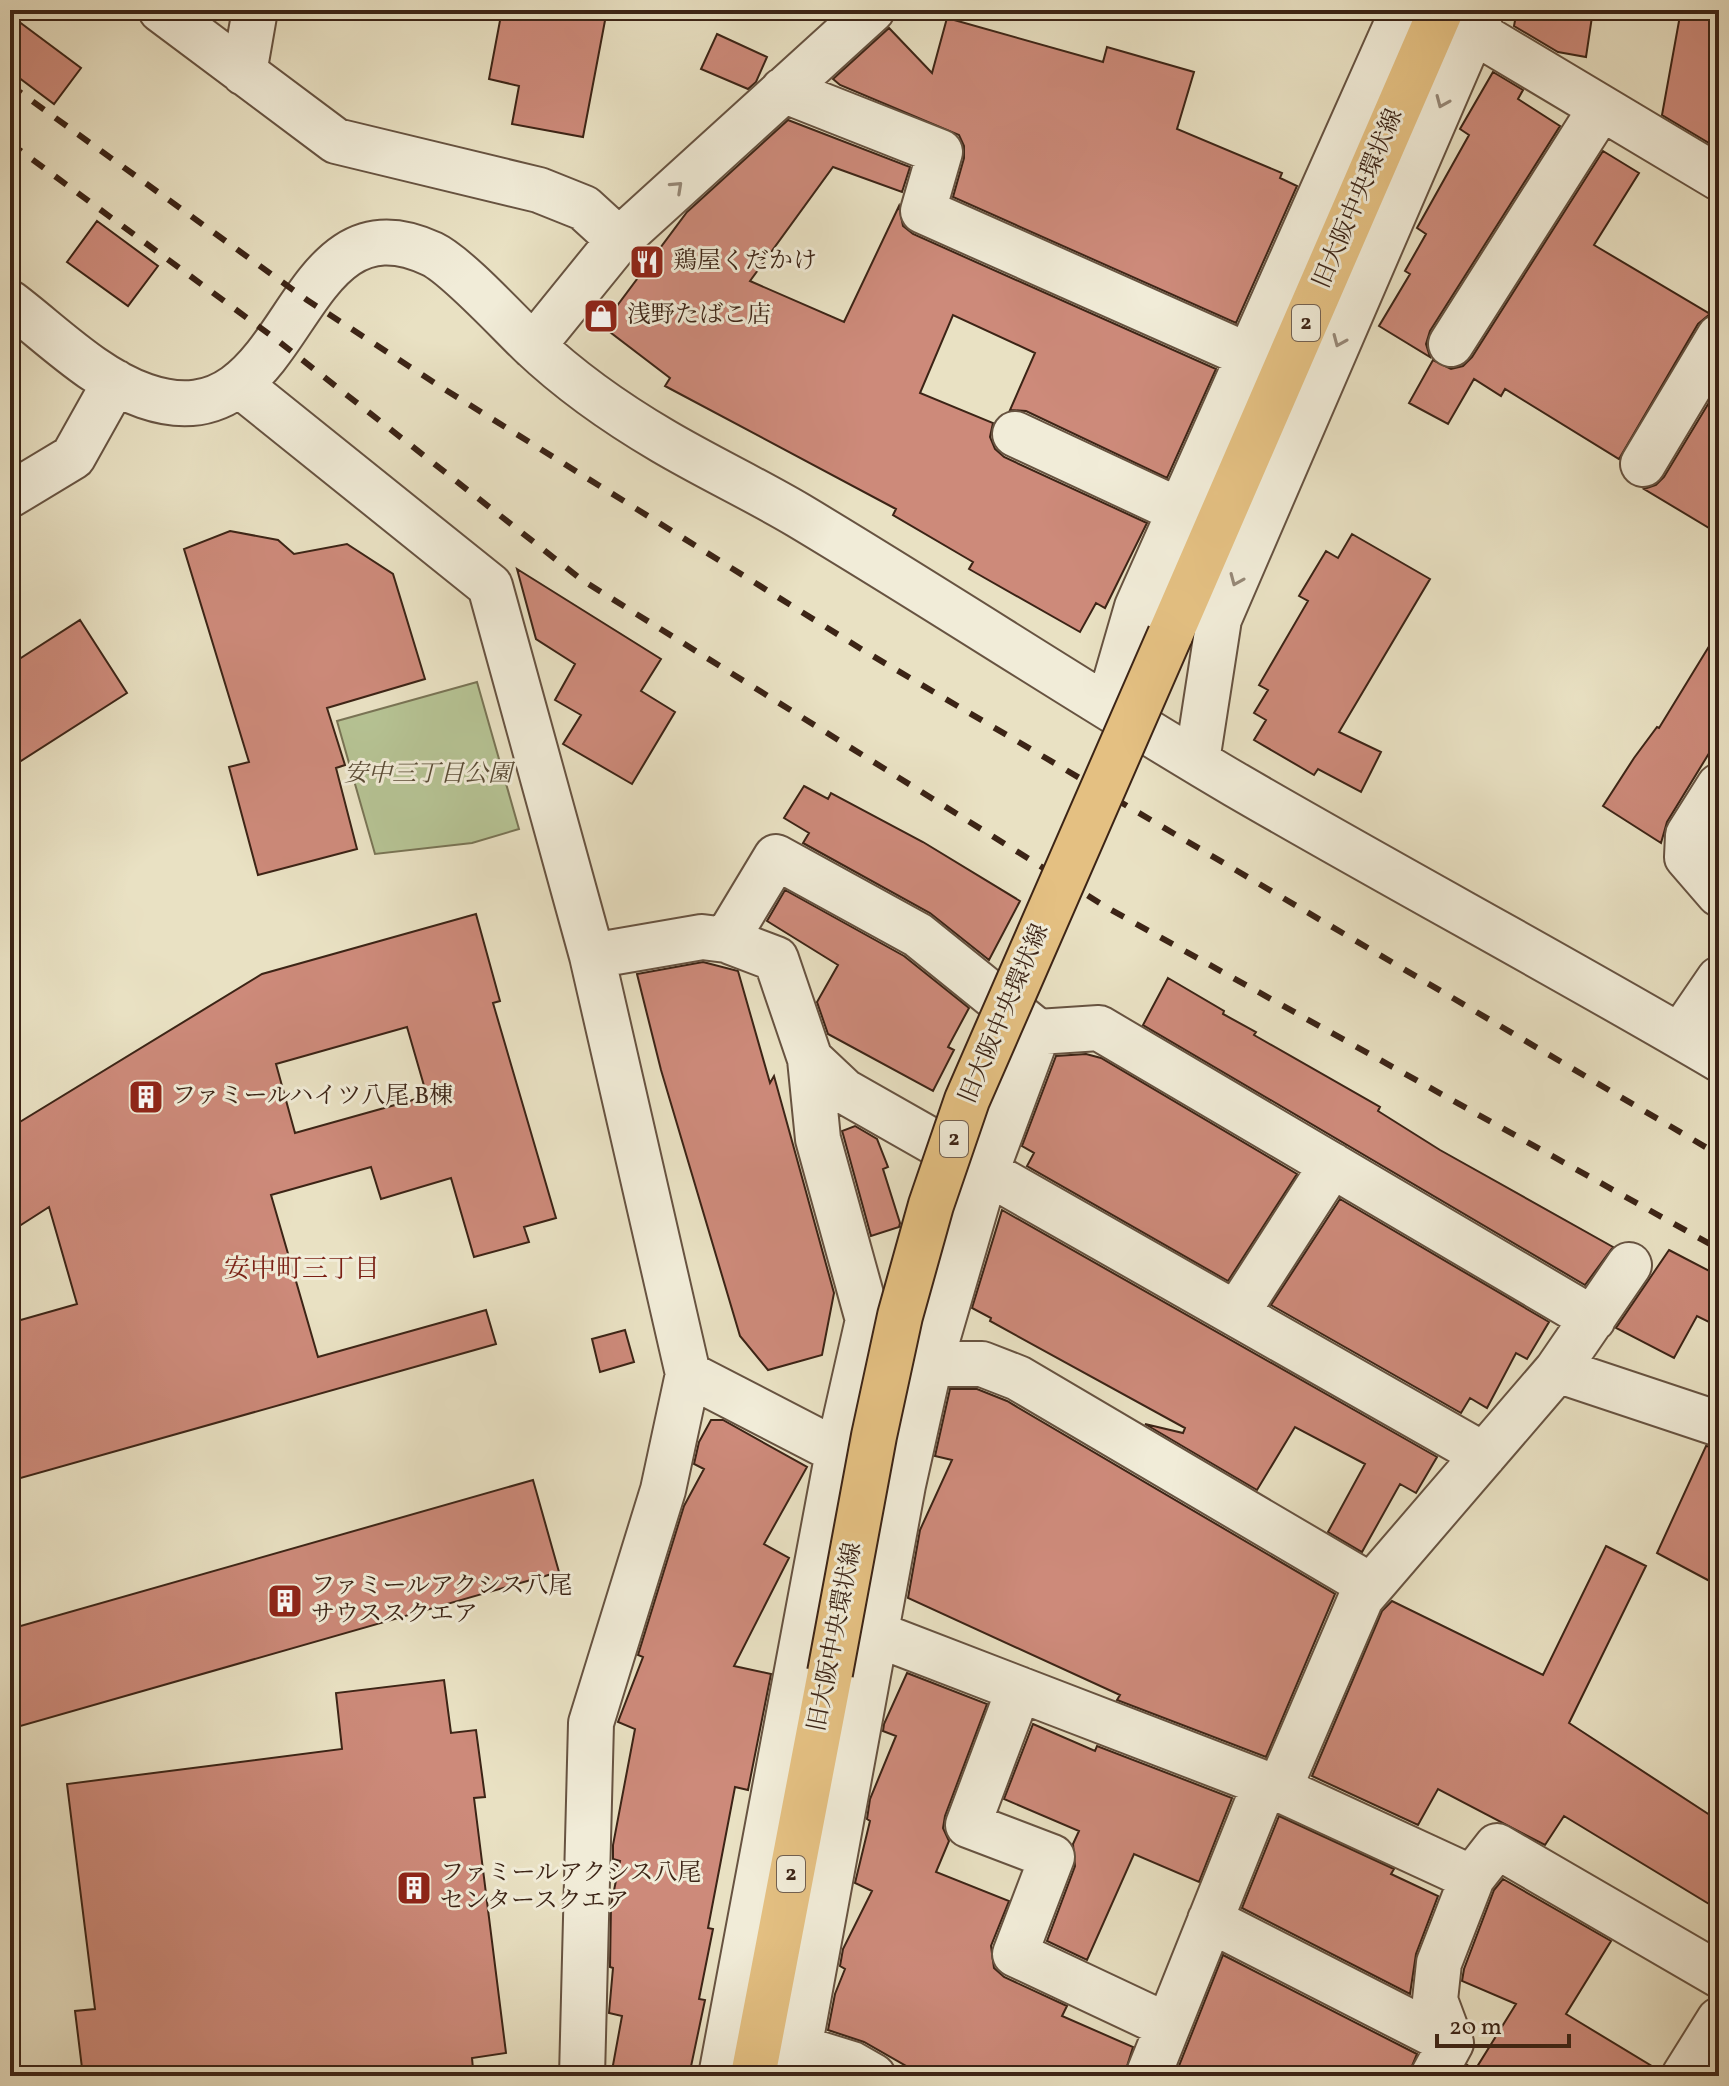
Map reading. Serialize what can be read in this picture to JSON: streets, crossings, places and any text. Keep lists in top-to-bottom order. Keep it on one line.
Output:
{"streets":{"main road":["旧大阪中央環状線","2"]},"districts":["安中町三丁目"],"parks":["安中三丁目公園"],"places":{"restaurant":["鶏屋くだかけ"],"shop":["浅野たばこ店"],"building":["ファミールハイツ八尾 B棟","ファミールアクシス八尾 サウススクエア","ファミールアクシス八尾 センタースクエア"]},"scale_bar":"20 m"}
